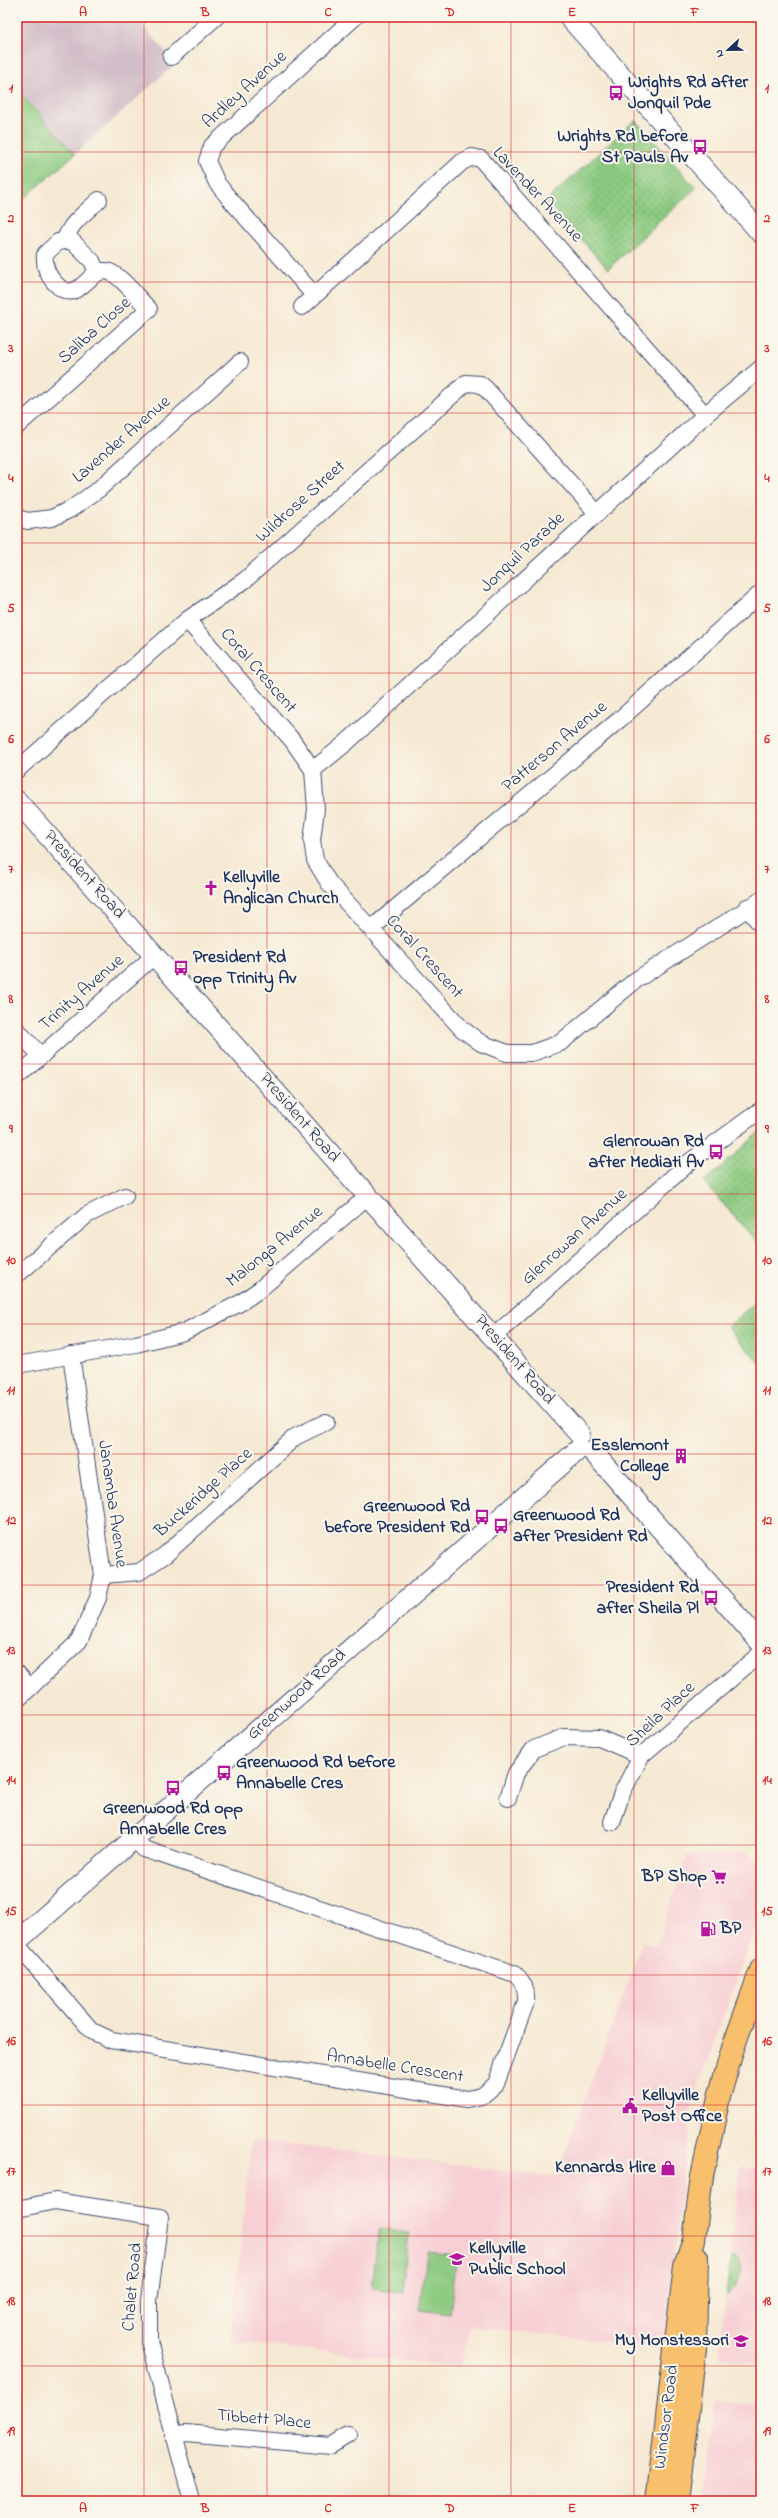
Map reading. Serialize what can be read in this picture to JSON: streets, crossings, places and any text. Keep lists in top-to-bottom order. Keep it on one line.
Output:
{"streets":{"main road":["Windsor Road"],"street":["Ardley Avenue","Lavender Avenue","Saliba Close","Wildrose Street","Jonquil Parade","Coral Crescent","Patterson Avenue","President Road","Trinity Avenue","Glenrowan Avenue","Malonga Avenue","Buckeridge Place","Janamba Avenue","Greenwood Road","Sheila Place","Annabelle Crescent","Chalet Road","Tibbett Place"]},"crossings":[["Ardley Avenue","Lavender Avenue"],["Lavender Avenue","Jonquil Parade"],["Wildrose Street","Jonquil Parade"],["Wildrose Street","Coral Crescent"],["Jonquil Parade","Coral Crescent"],["Coral Crescent","Patterson Avenue"],["President Road","Trinity Avenue"],["President Road","Glenrowan Avenue"],["President Road","Malonga Avenue"],["President Road","Greenwood Road"],["Malonga Avenue","Janamba Avenue"],["Buckeridge Place","Janamba Avenue"],["Greenwood Road","Annabelle Crescent"],["Chalet Road","Tibbett Place"]],"places":{"bus stop":["Wrights Rd after Jonquil Pde","Wrights Rd before St Pauls Av","President Rd opp Trinity Av","Glenrowan Rd after Mediati Av","Greenwood Rd before President Rd","Greenwood Rd after President Rd","President Rd after Sheila Pl","Greenwood Rd before Annabelle Cres","Greenwood Rd opp Annabelle Cres"],"church":["Kellyville Anglican Church"],"building":["Esslemont College"],"supermarket":["BP Shop"],"fuel station":["BP"],"public building":["Kellyville Post Office"],"shop":["Kennards Hire"],"school or university":["Kellyville Public School","My Monstessori"]},"north":"left","grid":{"columns":["A","B","C","D","E","F"],"rows":["1","2","3","4","5","6","7","8","9","10","11","12","13","14","15","16","17","18","19"]}}
